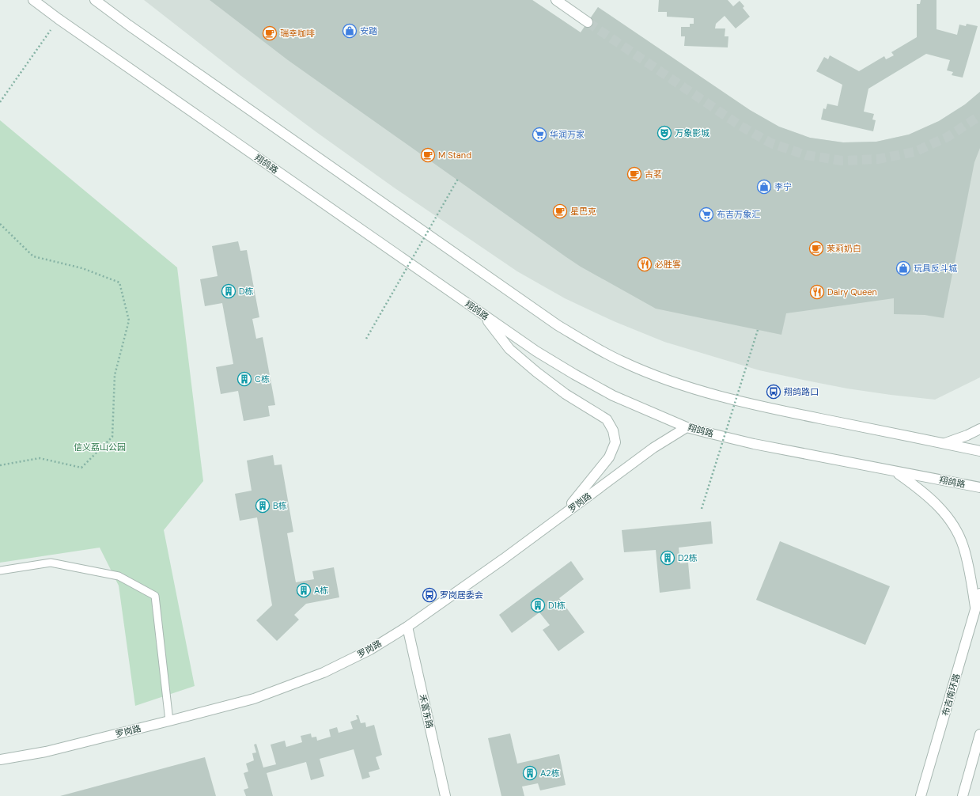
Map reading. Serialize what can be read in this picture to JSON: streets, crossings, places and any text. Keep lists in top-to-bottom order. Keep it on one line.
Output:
{"streets":{"street":["翔鸽路","罗岗路","布吉南环路","禾富东路"]},"crossings":[["翔鸽路","罗岗路"],["罗岗路","禾富东路"]],"parks":["信义荔山公园"],"places":{"shop":["安踏","李宁","玩具反斗城"],"cafe":["瑞幸咖啡","M Stand","古茗","星巴克","茉莉奶白"],"theatre":["万象影城"],"supermarket":["华润万家","布吉万象汇"],"restaurant":["必胜客","Dairy Queen"],"building":["D栋","C栋","B栋","D2栋","A栋","D1栋","A2栋"],"bus stop":["翔鸽路口","罗岗居委会"]}}
